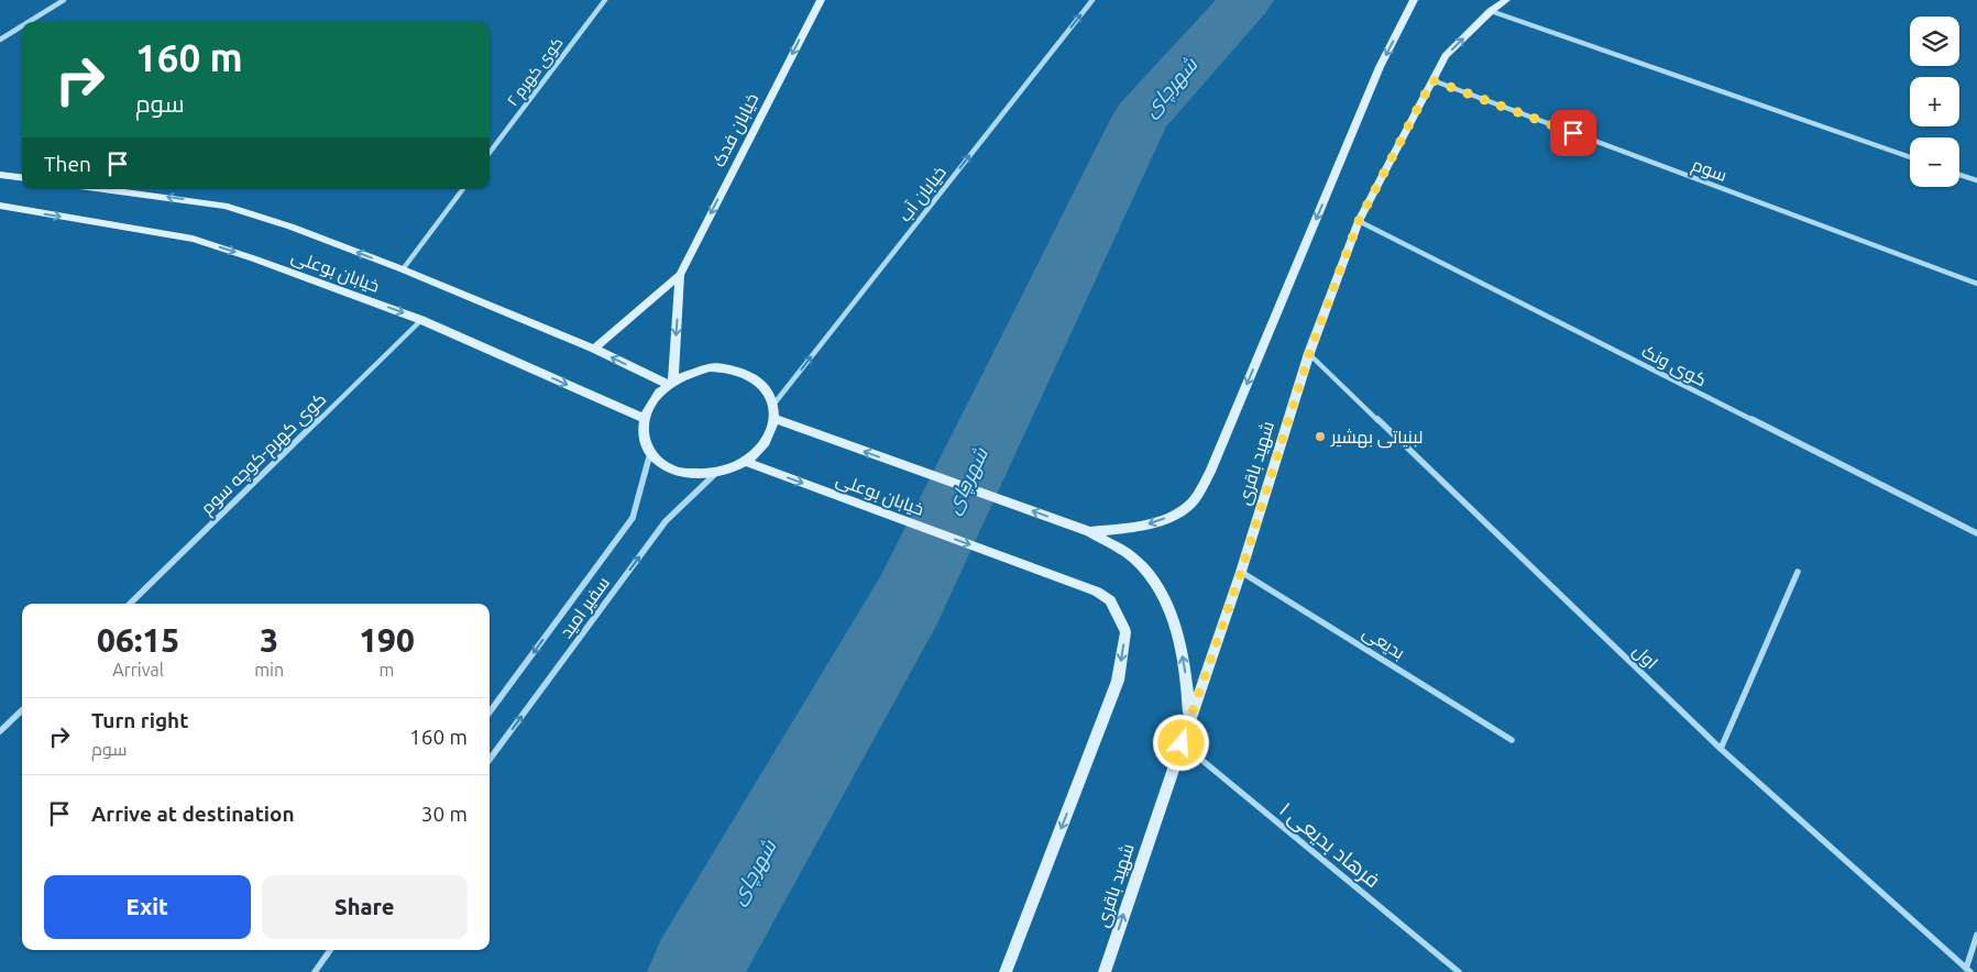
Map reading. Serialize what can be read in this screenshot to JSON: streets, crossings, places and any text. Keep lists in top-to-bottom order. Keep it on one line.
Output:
{"streets":{"street":["کوی کهرم ۲","خیابان فدک","سوم","خیابان آب","خیابان بوعلی","کوی ونک","کوی کهرم-کوچه سوم","شهید باقری","سفیر امید","بدیعی","اول","فرهاد بدیعی ۱"]},"crossings":[["خیابان فدک","خیابان آب"],["خیابان فدک","خیابان بوعلی"],["خیابان فدک","سفیر امید"],["سوم","شهید باقری"],["خیابان آب","خیابان بوعلی"],["خیابان آب","سفیر امید"],["خیابان بوعلی","کوی کهرم-کوچه سوم"],["خیابان بوعلی","شهید باقری"],["خیابان بوعلی","سفیر امید"],["کوی ونک","شهید باقری"],["شهید باقری","بدیعی"],["شهید باقری","اول"],["شهید باقری","فرهاد بدیعی ۱"]],"one_way":["خیابان فدک","خیابان آب"],"water":["شهرچای"],"places":["لبنیاتی بهشیر"],"page":{"map_buttons":["+","−"],"turn":["160 m","سوم"],"then":"Then","eta":["06:15","Arrival","3","min","190","m"],"list":[{"name":"Turn right","note":"سوم","value":"160 m"},{"name":"Arrive at destination","value":"30 m"}],"buttons":["Exit","Share"]}}
